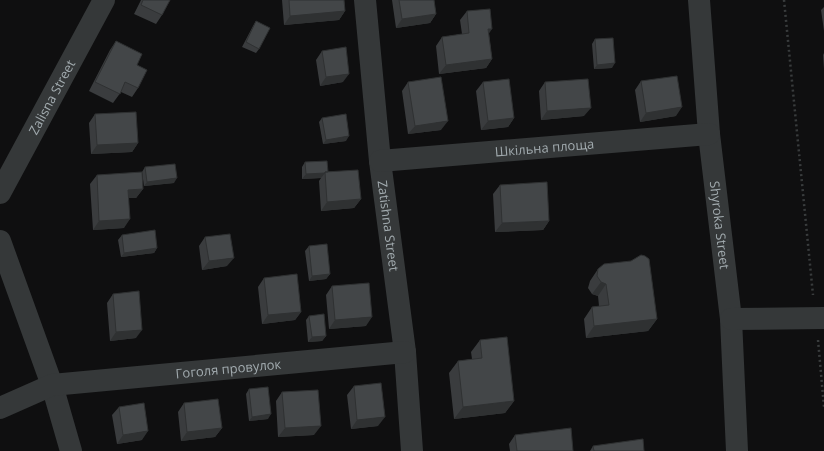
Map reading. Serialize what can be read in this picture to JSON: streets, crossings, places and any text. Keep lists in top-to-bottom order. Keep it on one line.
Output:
{"streets":{"street":["Zalisna Street","Шкільна площа","Shyroka Street","Zatishna Street","Гоголя провулок"]},"crossings":[["Шкільна площа","Shyroka Street"],["Шкільна площа","Zatishna Street"],["Zatishna Street","Гоголя провулок"]]}
